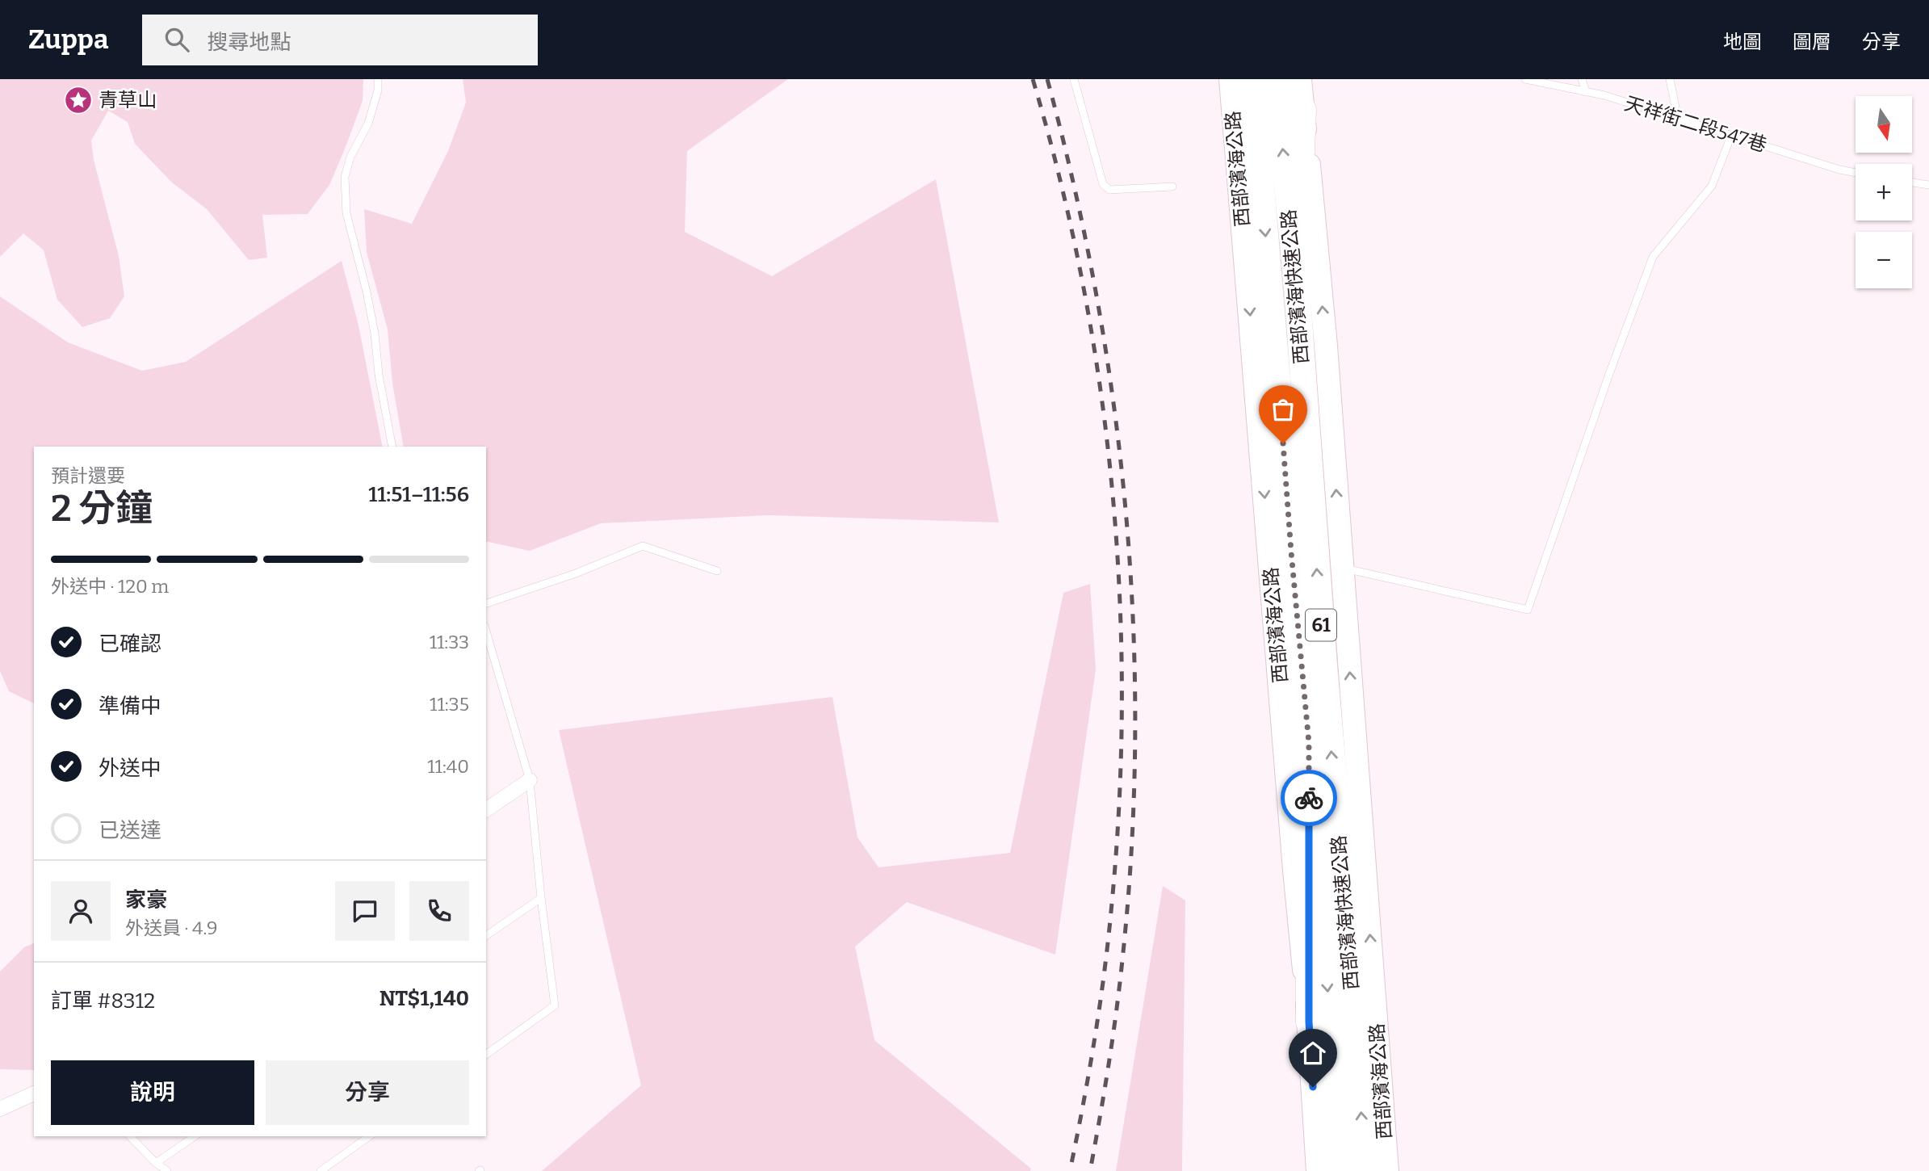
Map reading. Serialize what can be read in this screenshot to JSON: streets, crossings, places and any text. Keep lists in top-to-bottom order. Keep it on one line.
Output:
{"streets":{"highway":["西部濱海快速公路","61"],"main road":["西部濱海公路"],"lane":["天祥街二段547巷"]},"places":{"place":["青草山"]},"north":"bottom","page":{"header":"Zuppa","search":"搜尋地點","nav":["地圖","圖層","分享"],"map_buttons":["+","−"],"heading":["2 分鐘","預計還要","11:51–11:56"],"panel":["家豪","外送員 · 4.9","訂單 #8312","NT$1,140"],"bar":"外送中 · 120 m","list":[["已確認","11:33"],["準備中","11:35"],["外送中","11:40"],"已送達"],"buttons":["說明","分享"]}}
